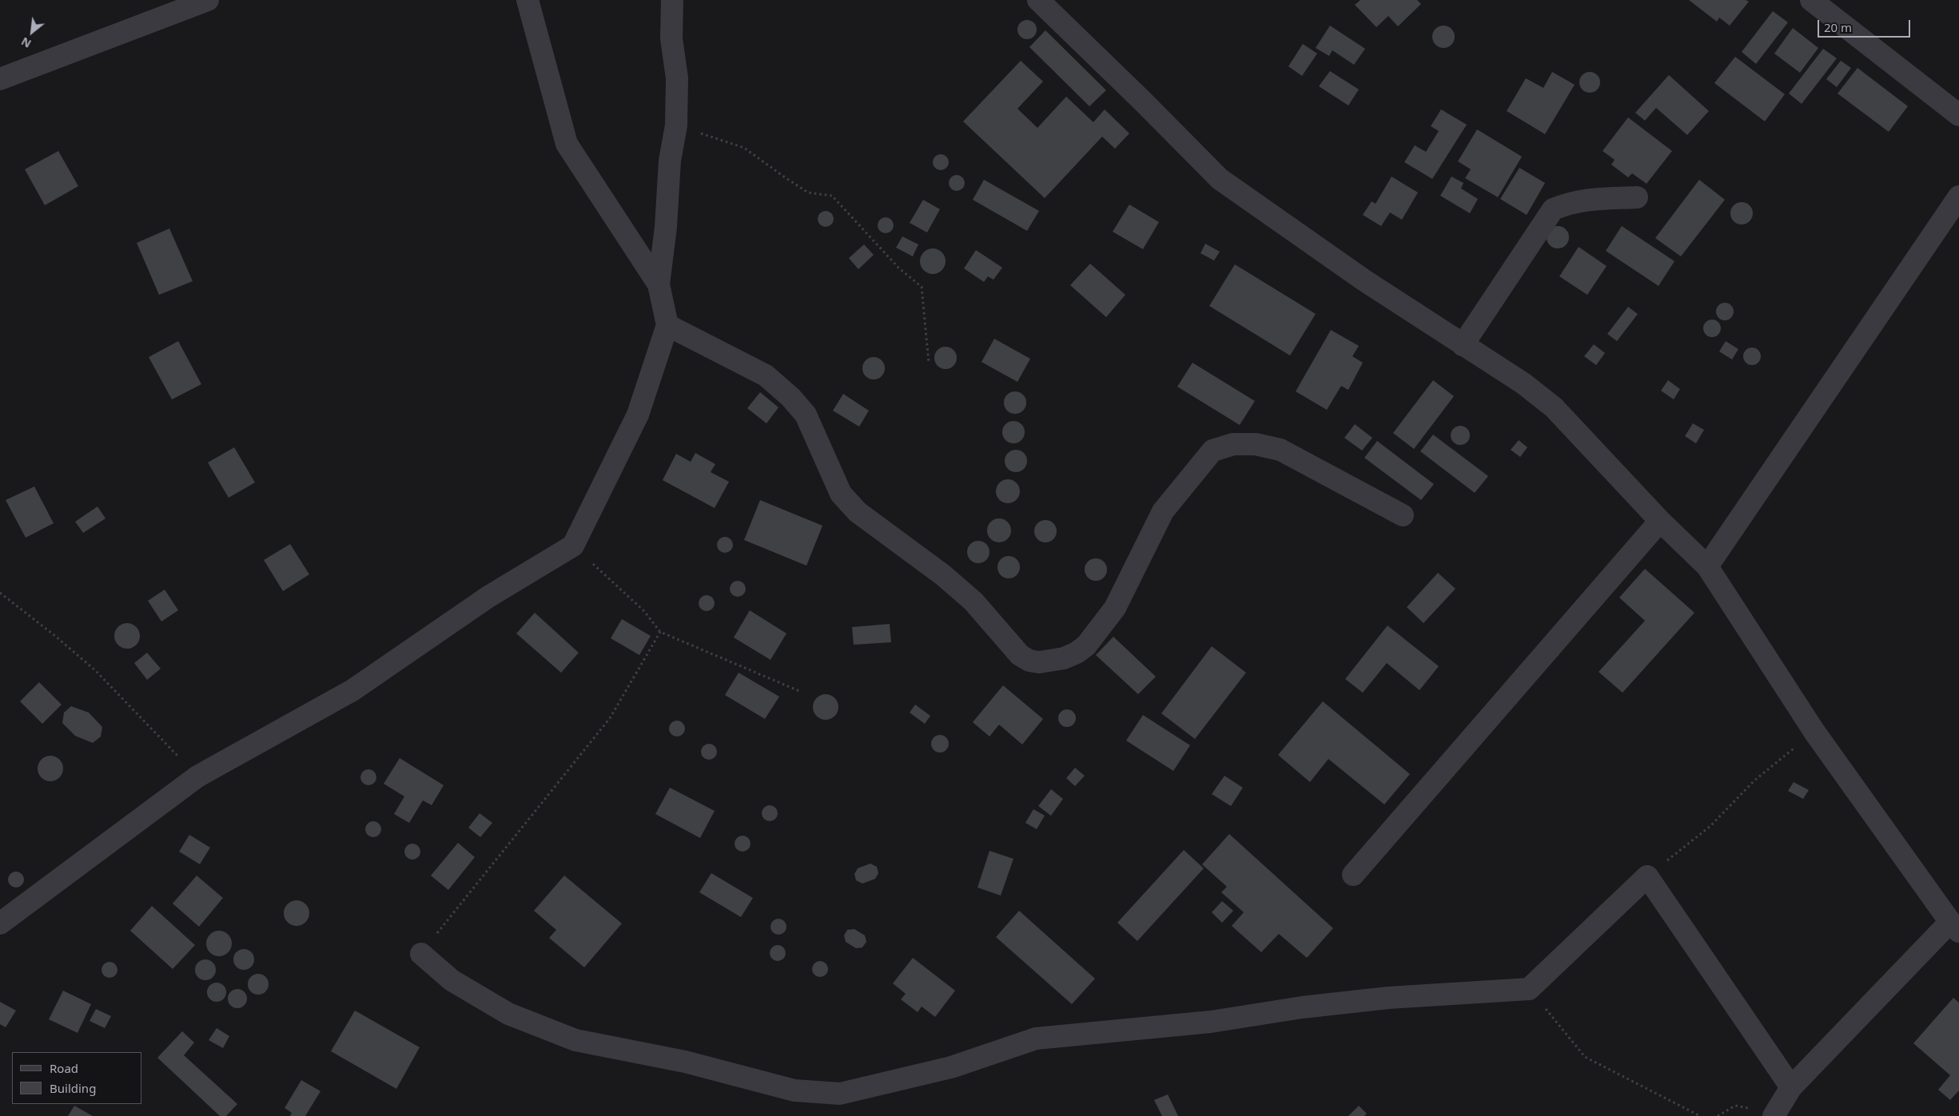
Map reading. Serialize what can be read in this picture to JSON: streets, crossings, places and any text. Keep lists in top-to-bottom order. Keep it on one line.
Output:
{"legend":["Road","Building"],"scale_bar":"20 m","north":"bottom left"}
